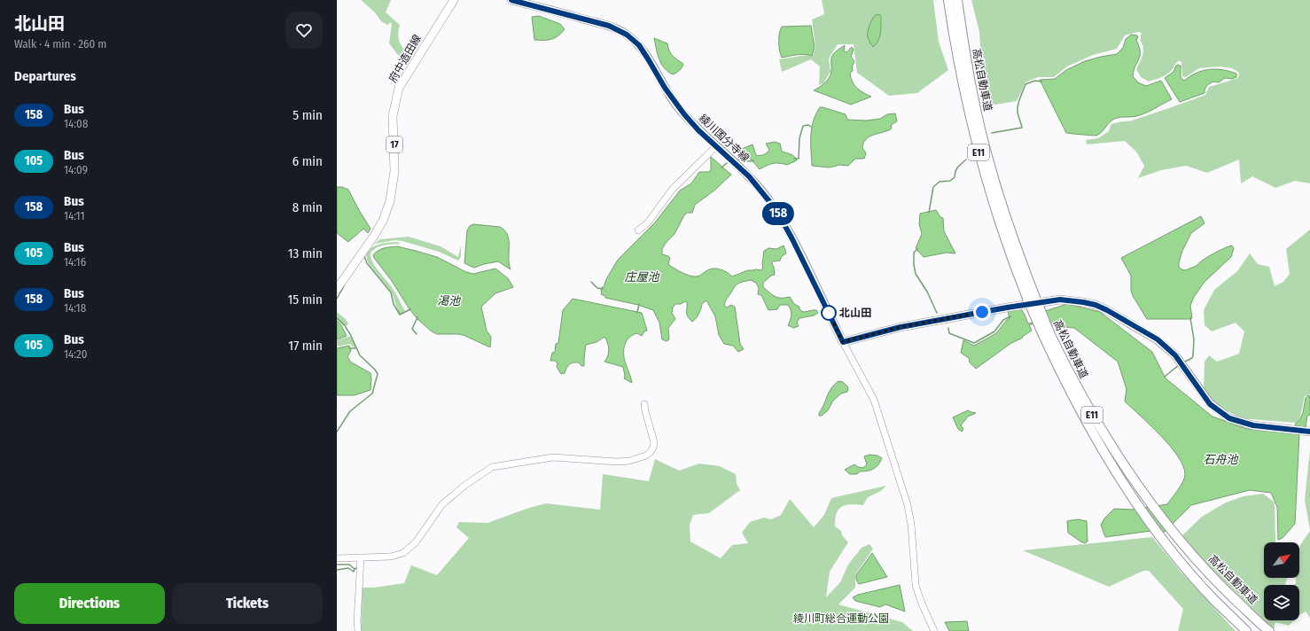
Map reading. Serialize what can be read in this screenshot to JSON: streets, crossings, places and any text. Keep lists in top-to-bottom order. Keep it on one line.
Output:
{"streets":{"highway":["高松自動車道","E11"],"main road":["府中造田線","綾川国分寺線","17"]},"water":["庄屋池","渇池","石舟池"],"parks":["綾川町総合運動公園"],"places":["北山田"],"lines":["bus line 158"],"north":"top right","page":{"heading":[["北山田","Walk · 4 min · 260 m"],"Departures"],"on_map":"158","list":[{"mark":"158","name":"Bus","note":"14:08","value":"5 min"},{"mark":"105","name":"Bus","note":"14:09","value":"6 min"},{"mark":"158","name":"Bus","note":"14:11","value":"8 min"},{"mark":"105","name":"Bus","note":"14:16","value":"13 min"},{"mark":"158","name":"Bus","note":"14:18","value":"15 min"},{"mark":"105","name":"Bus","note":"14:20","value":"17 min"}],"buttons":["Directions","Tickets"]}}
